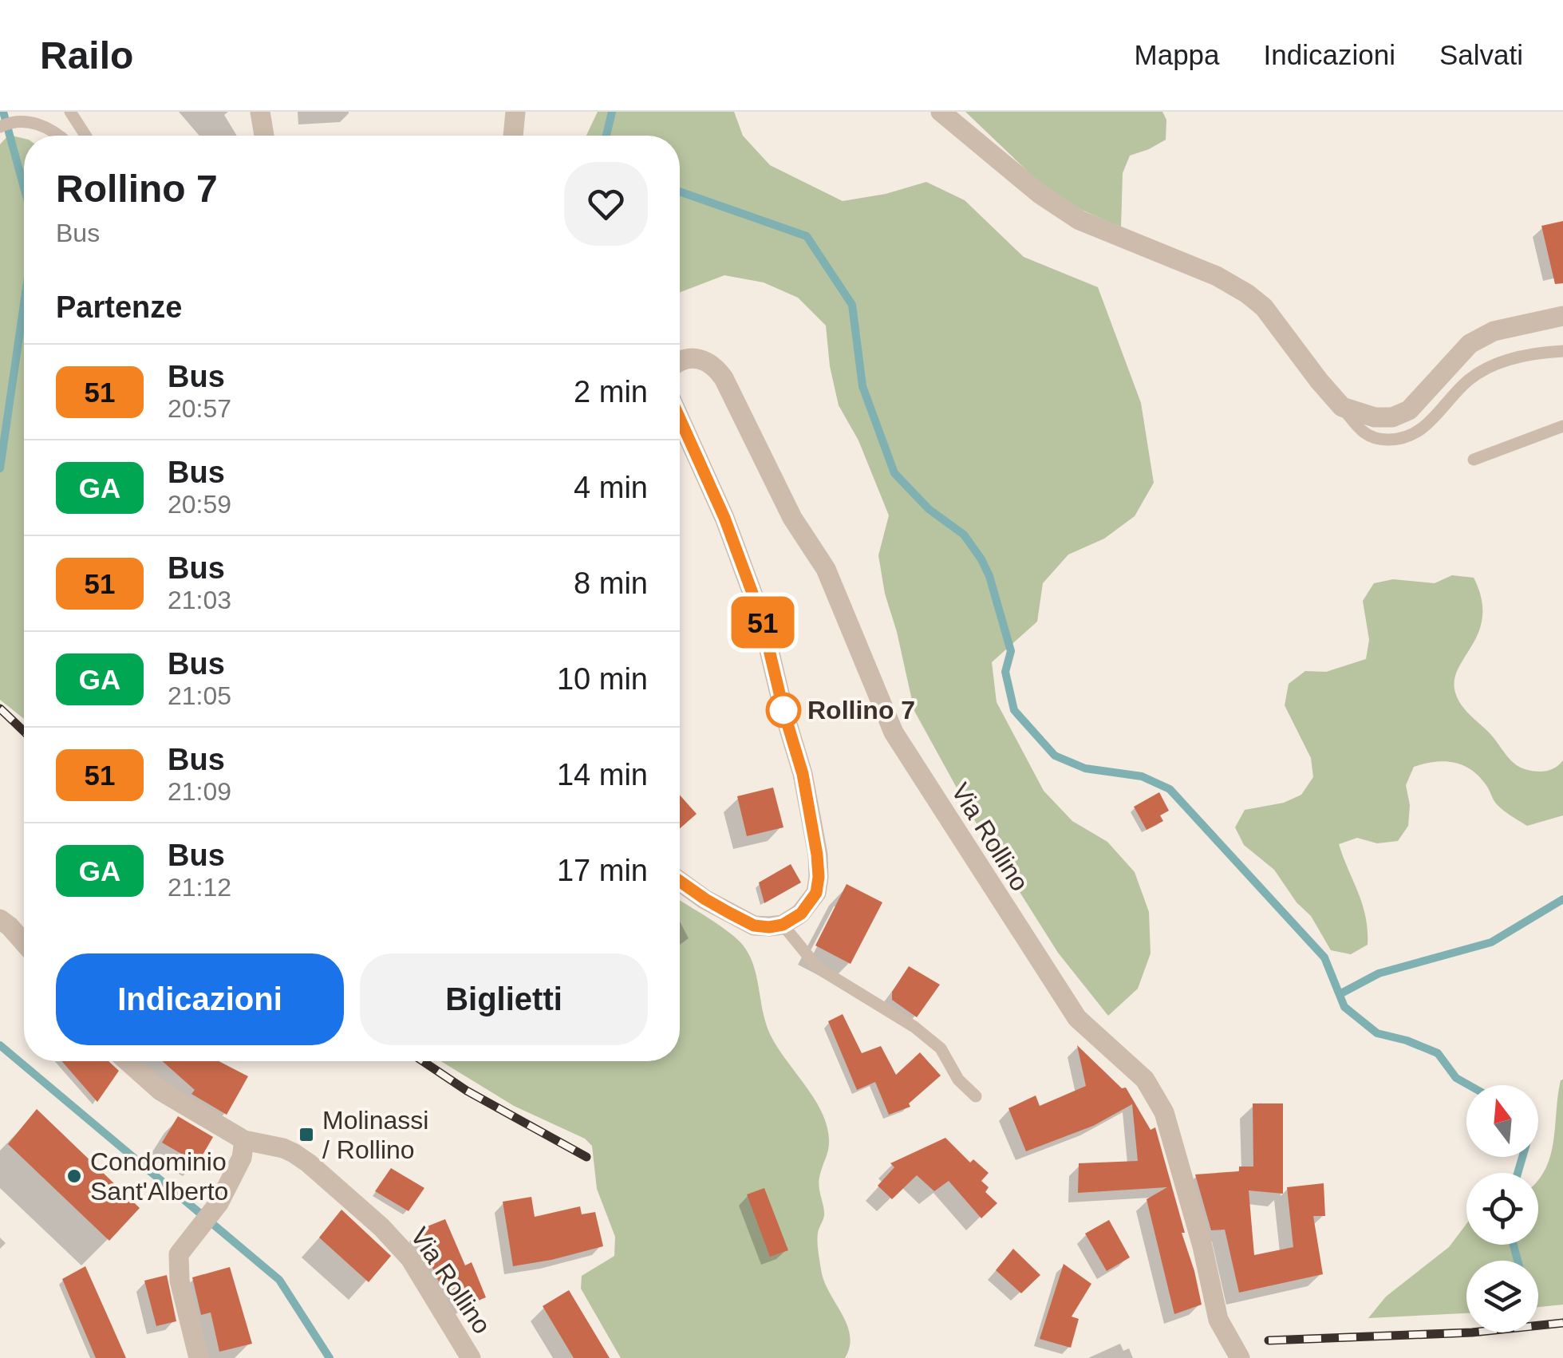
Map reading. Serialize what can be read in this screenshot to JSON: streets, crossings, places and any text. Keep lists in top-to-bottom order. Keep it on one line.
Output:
{"streets":{"street":["Via Rollino"]},"places":{"other":["Rollino 7","Condominio Sant'Alberto"],"transit":["Molinassi / Rollino"]},"lines":["bus line 51"],"north":"top","page":{"header":"Railo","nav":["Mappa","Indicazioni","Salvati"],"on_map":"51","heading":[["Rollino 7","Bus"],"Partenze"],"list":[{"mark":"51","name":"Bus","note":"20:57","value":"2 min"},{"mark":"GA","name":"Bus","note":"20:59","value":"4 min"},{"mark":"51","name":"Bus","note":"21:03","value":"8 min"},{"mark":"GA","name":"Bus","note":"21:05","value":"10 min"},{"mark":"51","name":"Bus","note":"21:09","value":"14 min"},{"mark":"GA","name":"Bus","note":"21:12","value":"17 min"}],"buttons":["Indicazioni","Biglietti"]}}
